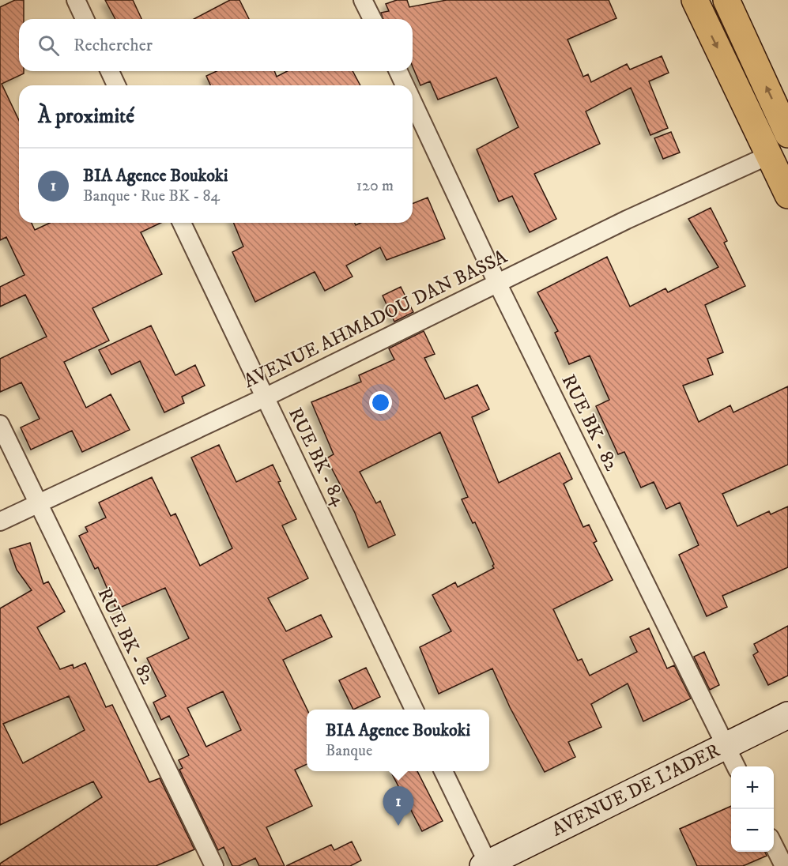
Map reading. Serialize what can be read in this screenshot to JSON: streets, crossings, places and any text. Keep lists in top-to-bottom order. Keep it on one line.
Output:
{"streets":{"main road":["AVENUE DE L'ADER"],"street":["AVENUE AHMADOU DAN BASSA","RUE BK - 82","RUE BK - 84"]},"crossings":[["AVENUE AHMADOU DAN BASSA","RUE BK - 82"],["AVENUE AHMADOU DAN BASSA","RUE BK - 84"],["RUE BK - 82","AVENUE DE L'ADER"]],"page":{"search":"Rechercher","heading":"À proximité","list":[{"mark":"1","name":"BIA Agence Boukoki","note":"Banque · Rue BK - 84","value":"120 m"}],"popup":["BIA Agence Boukoki","Banque"],"map_buttons":["+","−"],"pins":"1"}}
